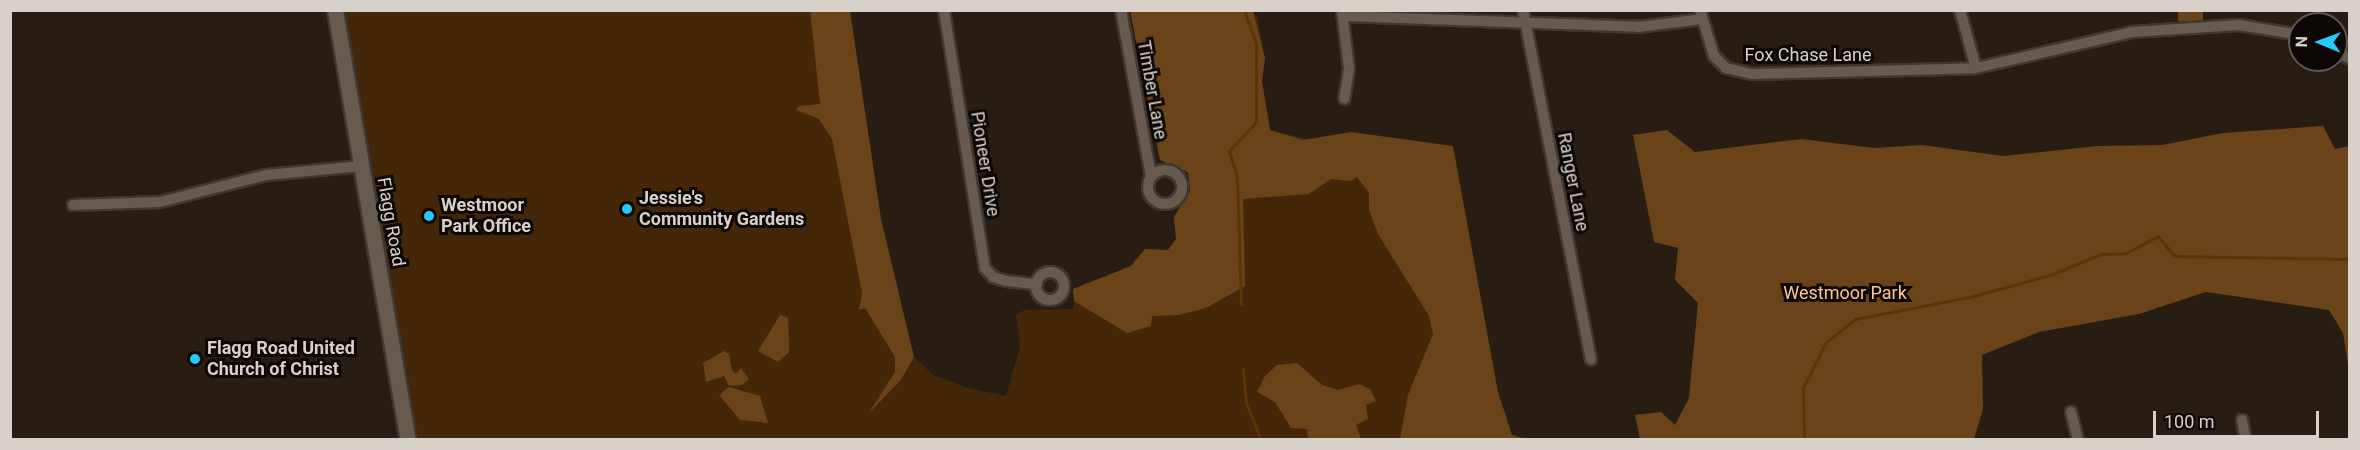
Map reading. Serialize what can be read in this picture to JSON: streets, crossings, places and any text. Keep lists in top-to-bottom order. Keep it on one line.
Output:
{"streets":{"street":["Fox Chase Lane","Timber Lane","Pioneer Drive","Ranger Lane","Flagg Road"]},"crossings":[["Fox Chase Lane","Ranger Lane"]],"parks":["Westmoor Park"],"places":["Jessie's Community Gardens","Westmoor Park Office","Flagg Road United Church of Christ"],"scale_bar":"100 m","north":"left"}
